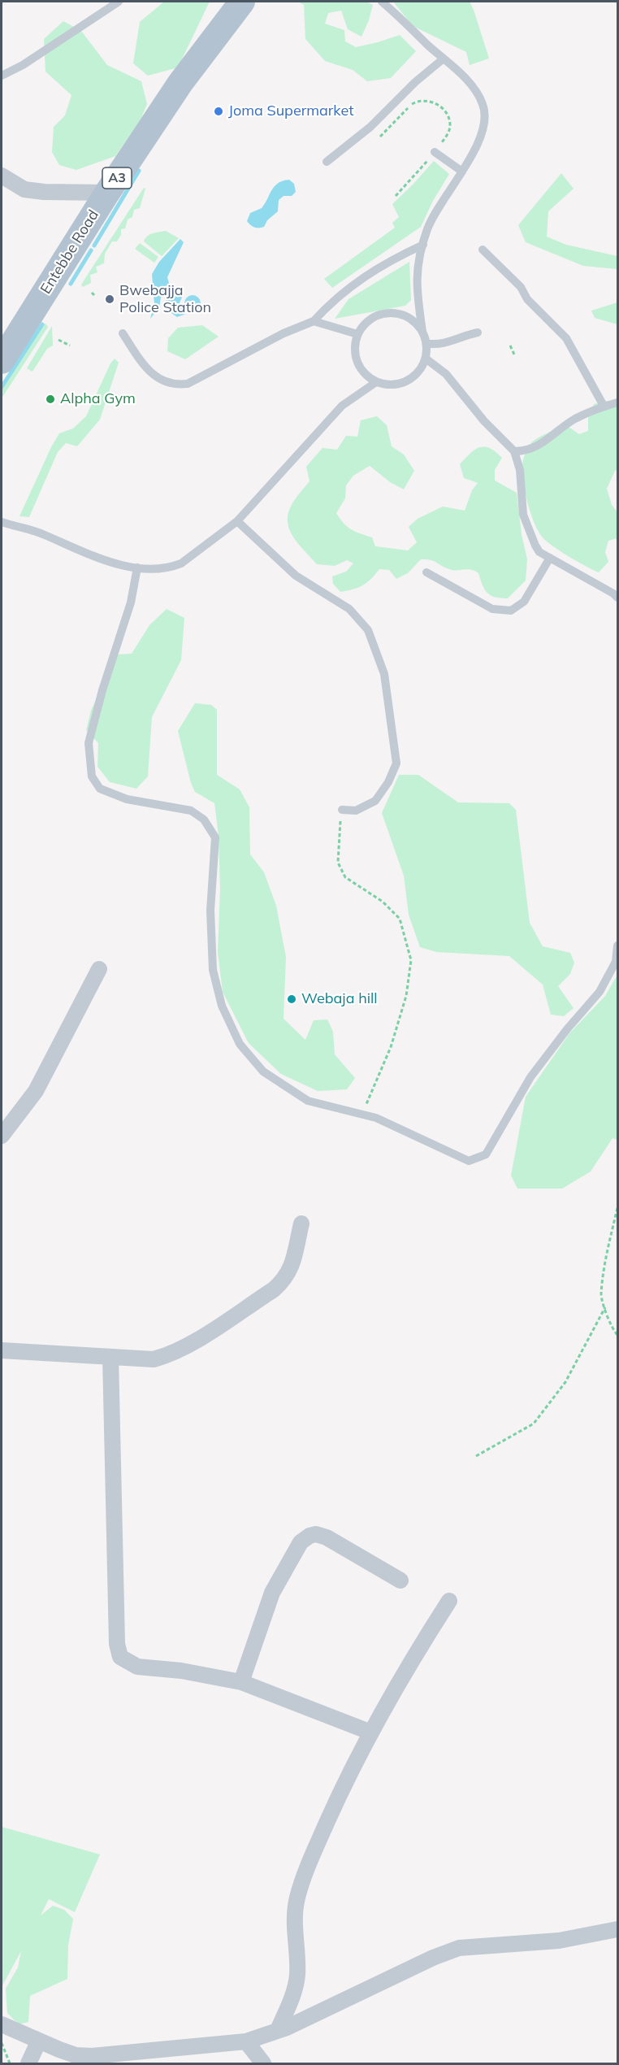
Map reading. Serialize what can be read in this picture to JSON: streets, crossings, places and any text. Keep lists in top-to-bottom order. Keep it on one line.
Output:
{"streets":{"main road":["A3","Entebbe Road"]},"places":["Joma Supermarket","Bwebajja Police Station","Alpha Gym","Webaja hill"]}
